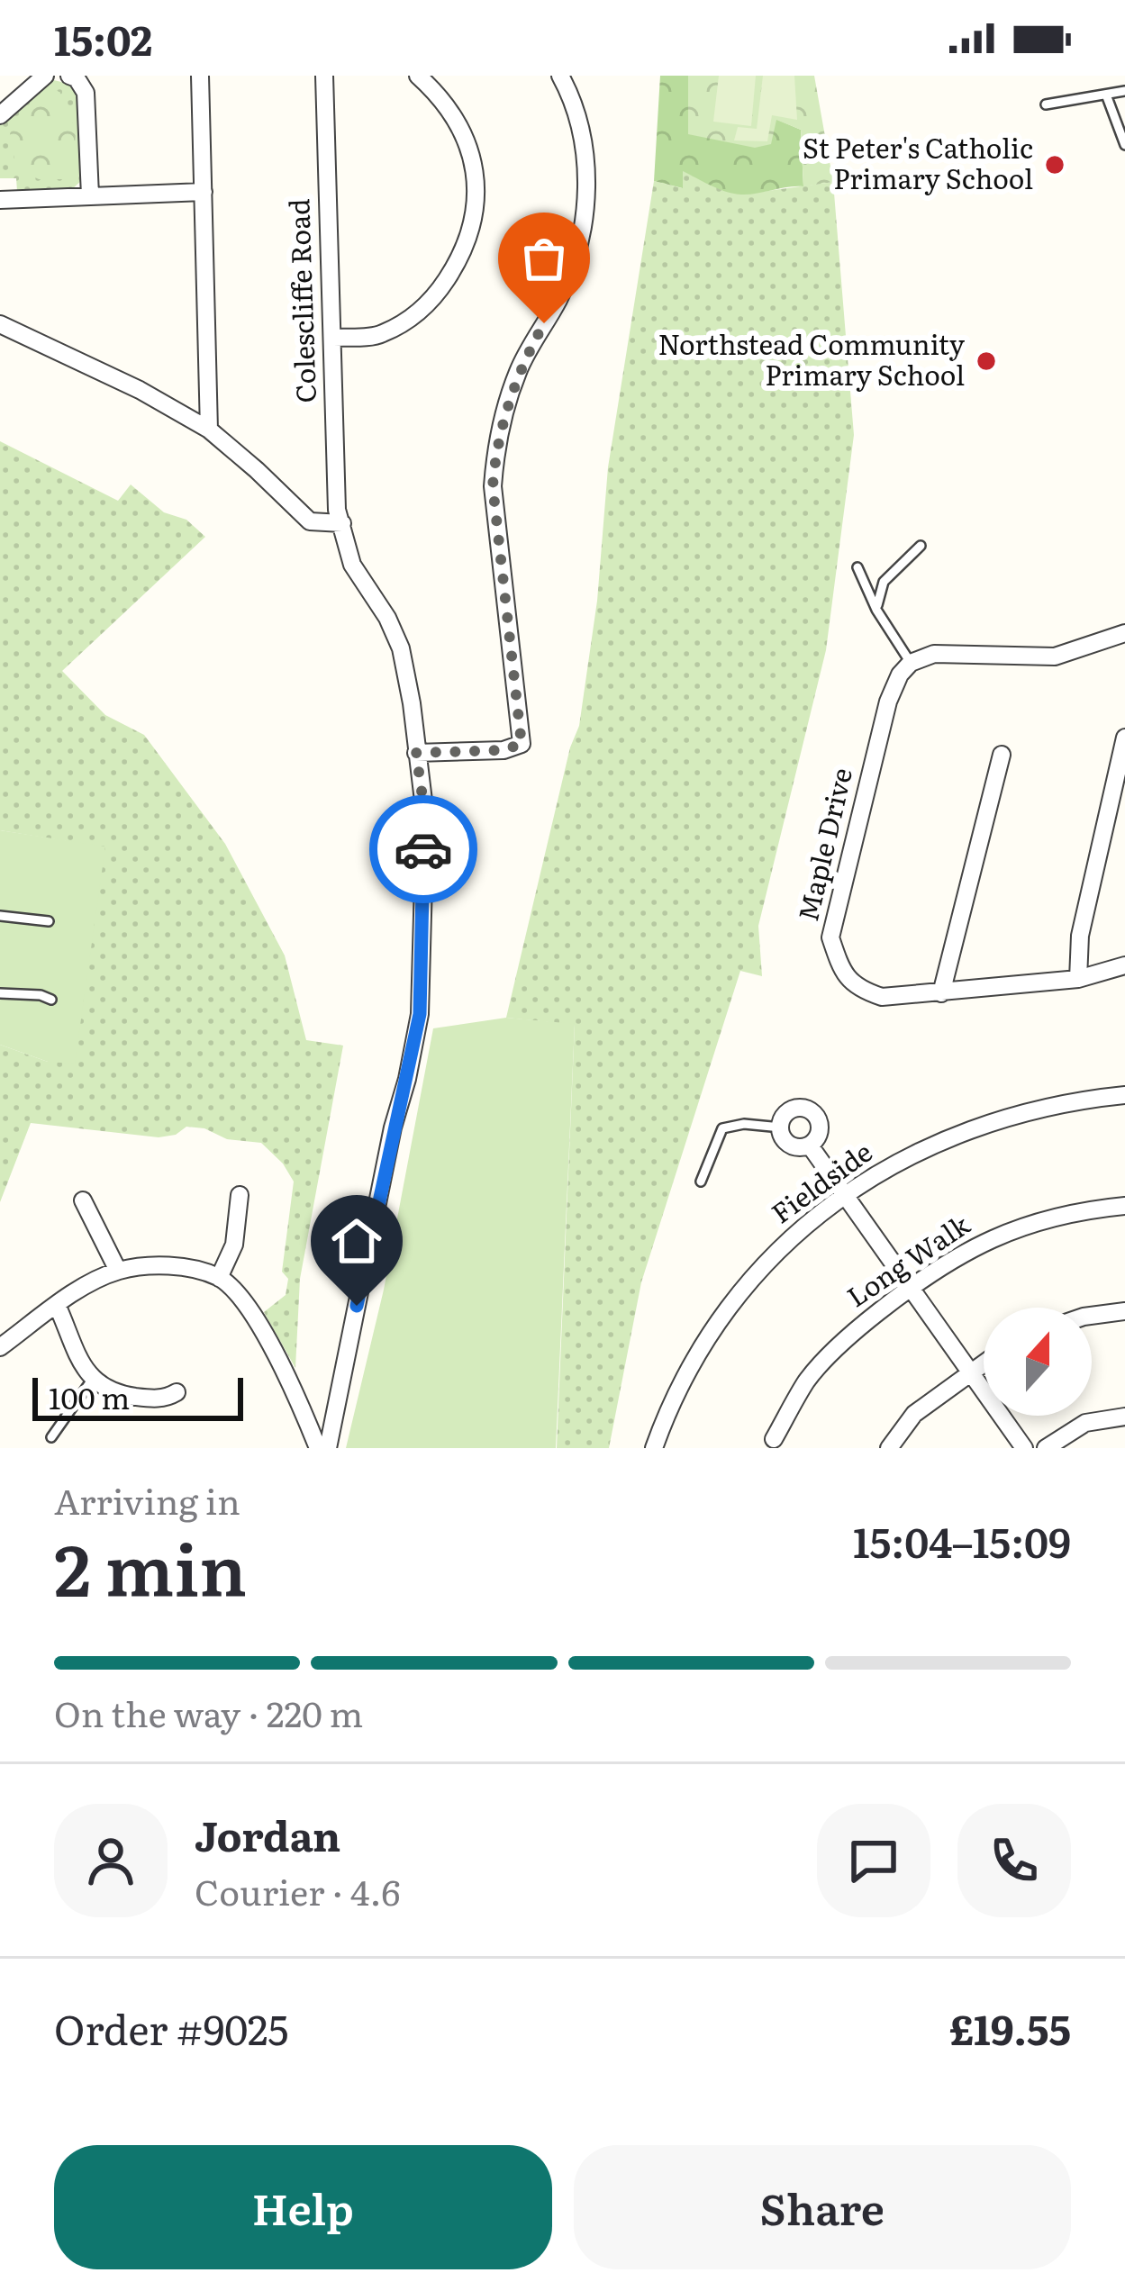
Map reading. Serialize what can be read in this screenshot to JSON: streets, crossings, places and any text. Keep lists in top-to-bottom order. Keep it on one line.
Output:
{"streets":{"street":["Colescliffe Road","Maple Drive","Fieldside","Long Walk"]},"places":["St Peter's Catholic Primary School","Northstead Community Primary School"],"scale_bar":"100 m","north":"top","page":{"status":"15:02","scale":"100 m","heading":["2 min","Arriving in","15:04–15:09"],"panel":["Jordan","Courier · 4.6","Order #9025","£19.55"],"bar":"On the way · 220 m","buttons":["Help","Share"]}}
